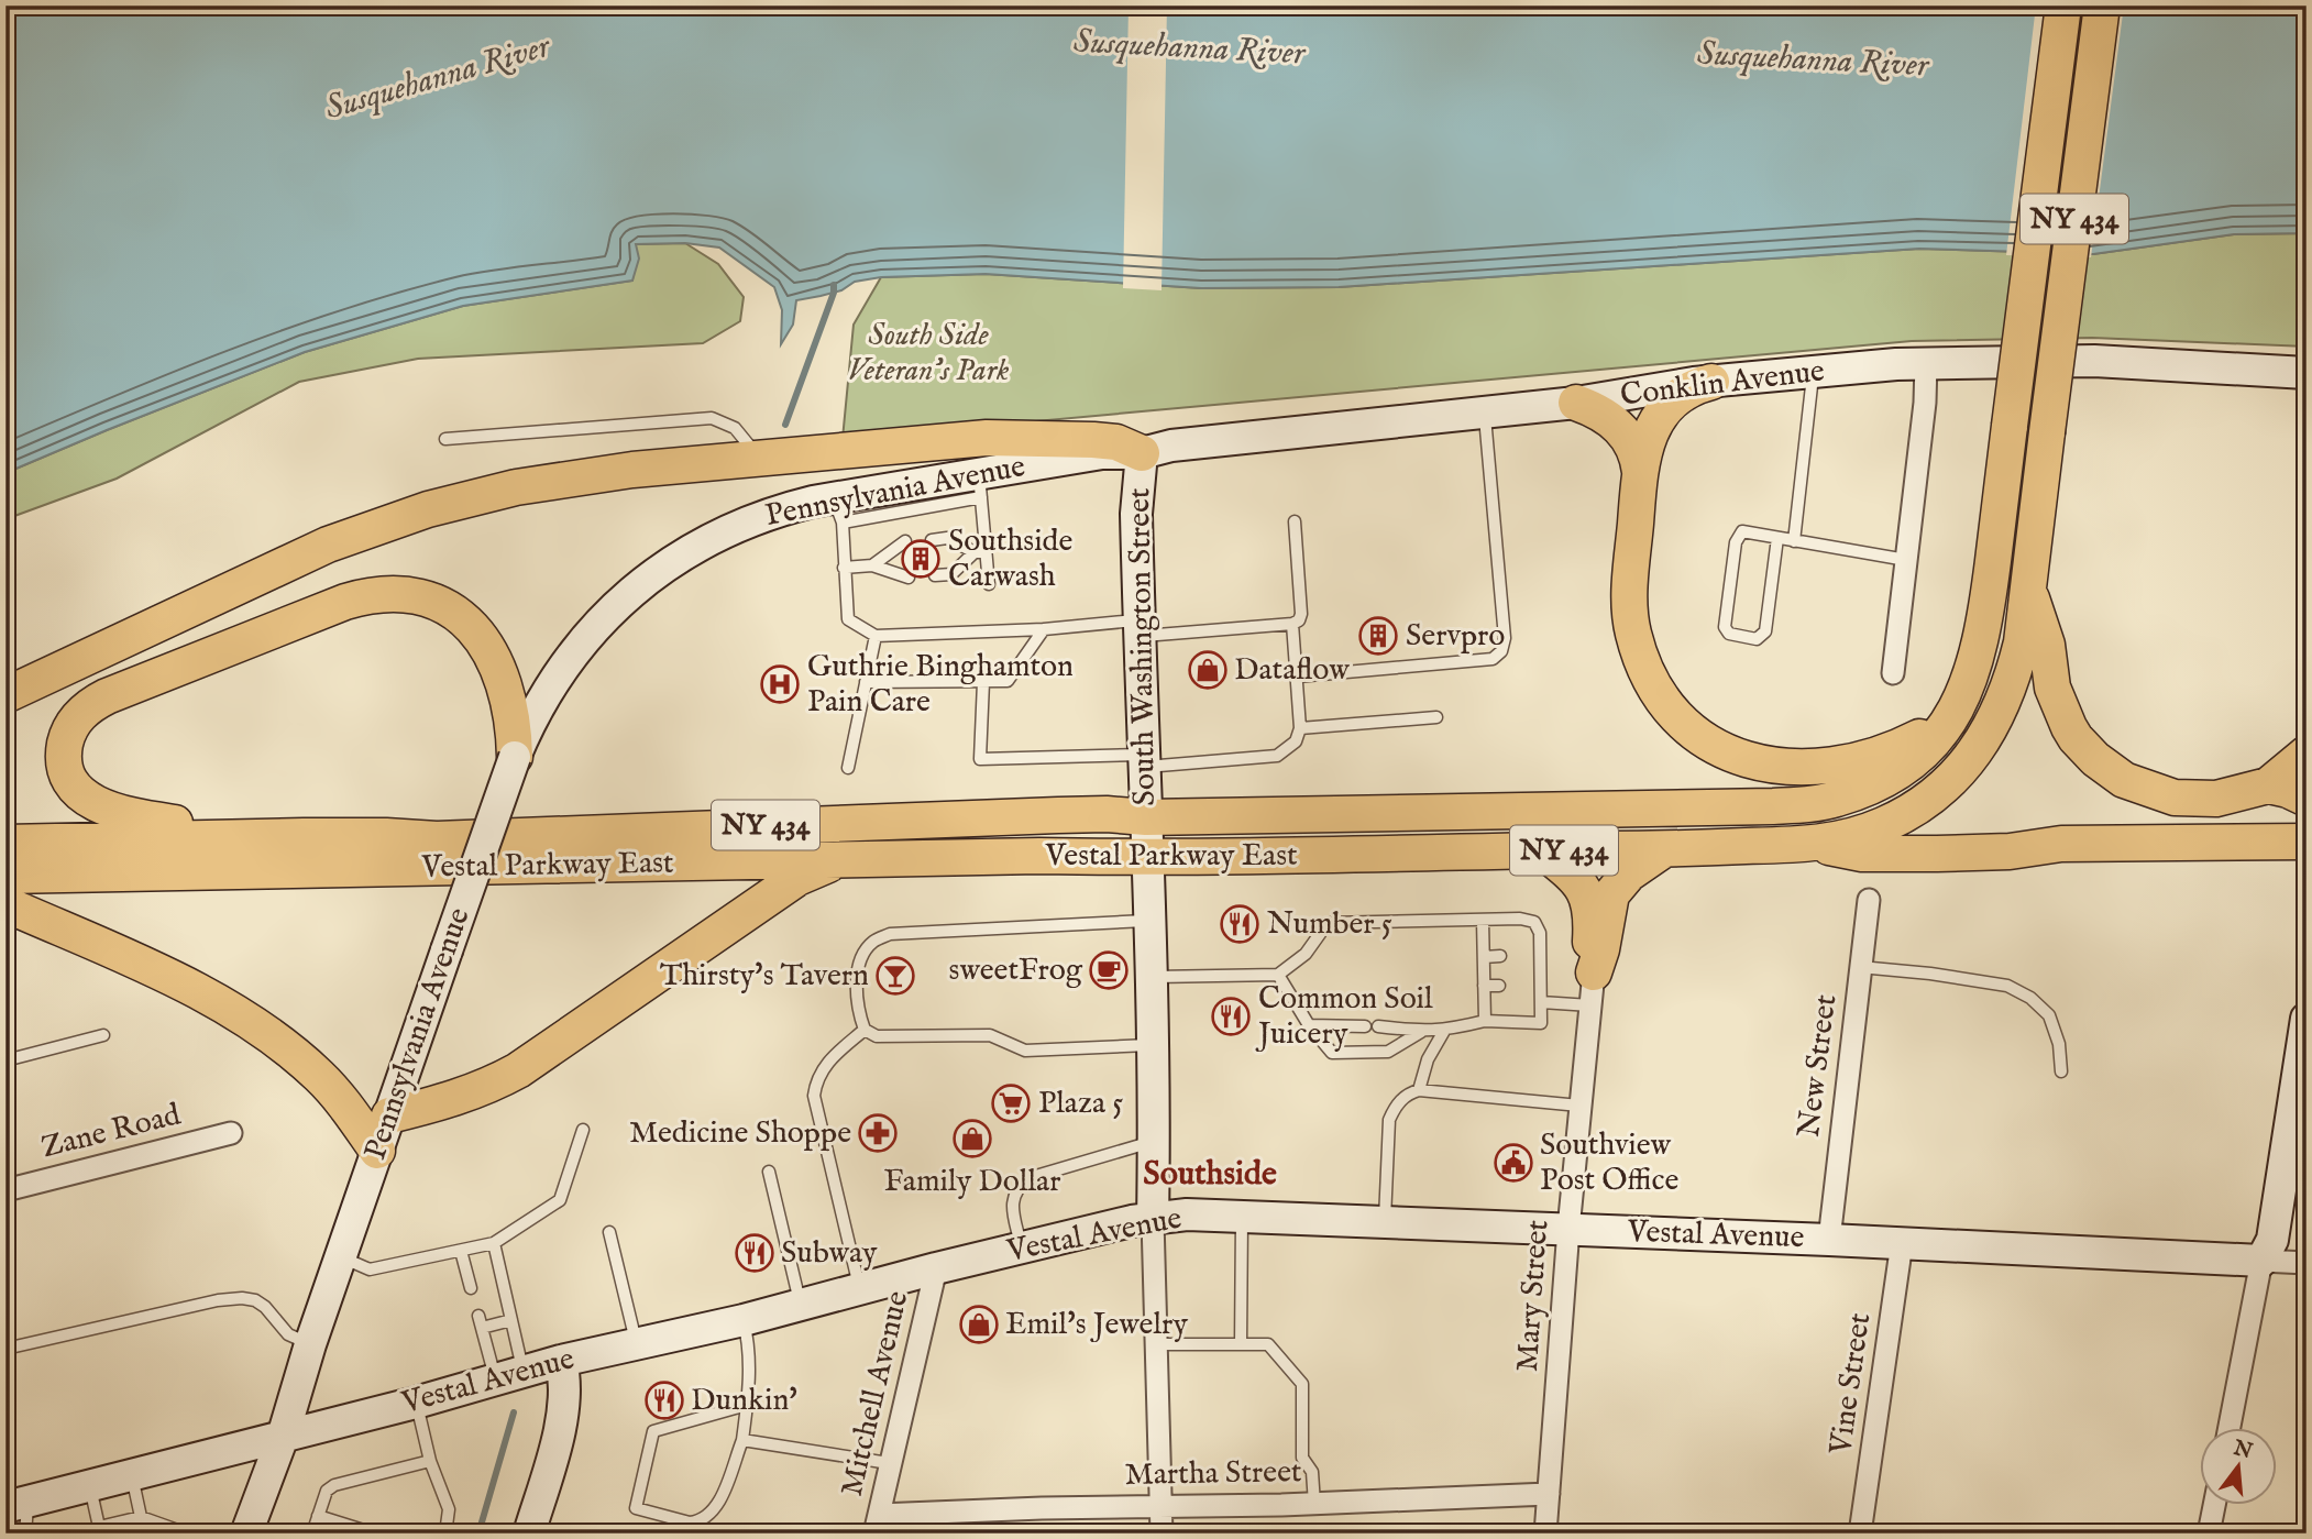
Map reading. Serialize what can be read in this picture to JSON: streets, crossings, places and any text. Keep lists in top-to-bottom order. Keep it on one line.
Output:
{"streets":{"main road":["NY 434","Vestal Parkway East"],"street":["Conklin Avenue","Pennsylvania Avenue","South Washington Street","New Street","Zane Road","Vestal Avenue","Mary Street","Vine Street","Mitchell Avenue","Martha Street"]},"crossings":[["Conklin Avenue","Pennsylvania Avenue"],["Conklin Avenue","South Washington Street"],["Pennsylvania Avenue","South Washington Street"],["Pennsylvania Avenue","Vestal Avenue"],["South Washington Street","Vestal Parkway East"],["South Washington Street","Vestal Avenue"],["South Washington Street","Martha Street"],["New Street","Vestal Avenue"],["Vestal Avenue","Mary Street"],["Vestal Avenue","Vine Street"],["Vestal Avenue","Mitchell Avenue"],["Mary Street","Martha Street"],["Mitchell Avenue","Martha Street"]],"districts":["Southside"],"water":["Susquehanna River"],"parks":["South Side Veteran's Park"],"places":{"building":["Southside Carwash","Servpro"],"shop":["Dataflow","Family Dollar","Emil's Jewelry"],"hospital":["Guthrie Binghamton Pain Care"],"restaurant":["Number 5","Common Soil Juicery","Subway","Dunkin'"],"cafe":["sweetFrog"],"bar":["Thirsty's Tavern"],"supermarket":["Plaza 5"],"pharmacy":["Medicine Shoppe"],"public building":["Southview Post Office"]},"north":"top"}
